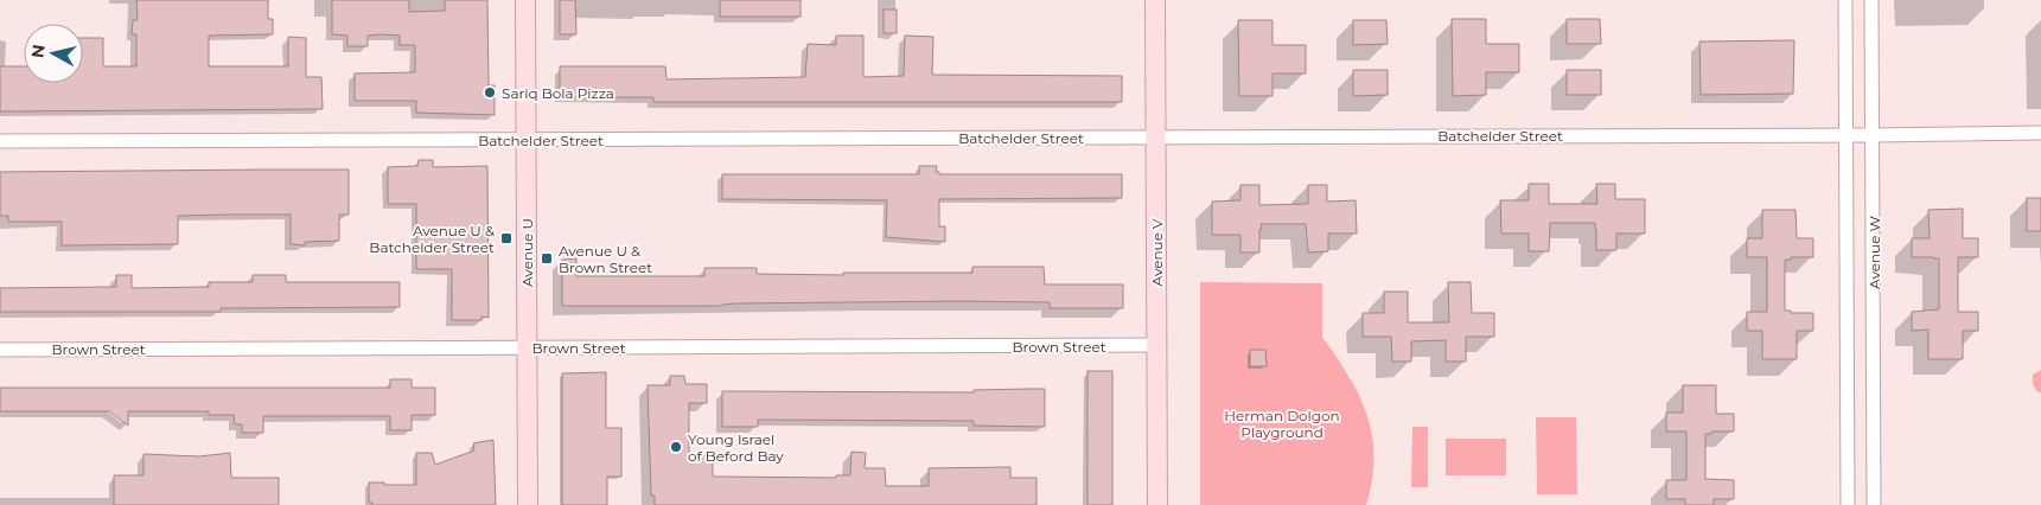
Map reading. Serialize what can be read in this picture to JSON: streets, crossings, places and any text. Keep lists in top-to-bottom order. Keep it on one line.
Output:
{"streets":{"main road":["Avenue U","Avenue V"],"street":["Batchelder Street","Avenue W","Brown Street"]},"crossings":[["Batchelder Street","Avenue U"],["Batchelder Street","Avenue V"],["Batchelder Street","Avenue W"],["Avenue U","Brown Street"],["Avenue V","Brown Street"]],"parks":["Herman Dolgon Playground"],"places":{"other":["Sariq Bola Pizza","Young Israel of Beford Bay"],"transit":["Avenue U & Batchelder Street","Avenue U & Brown Street"]},"north":"left"}
